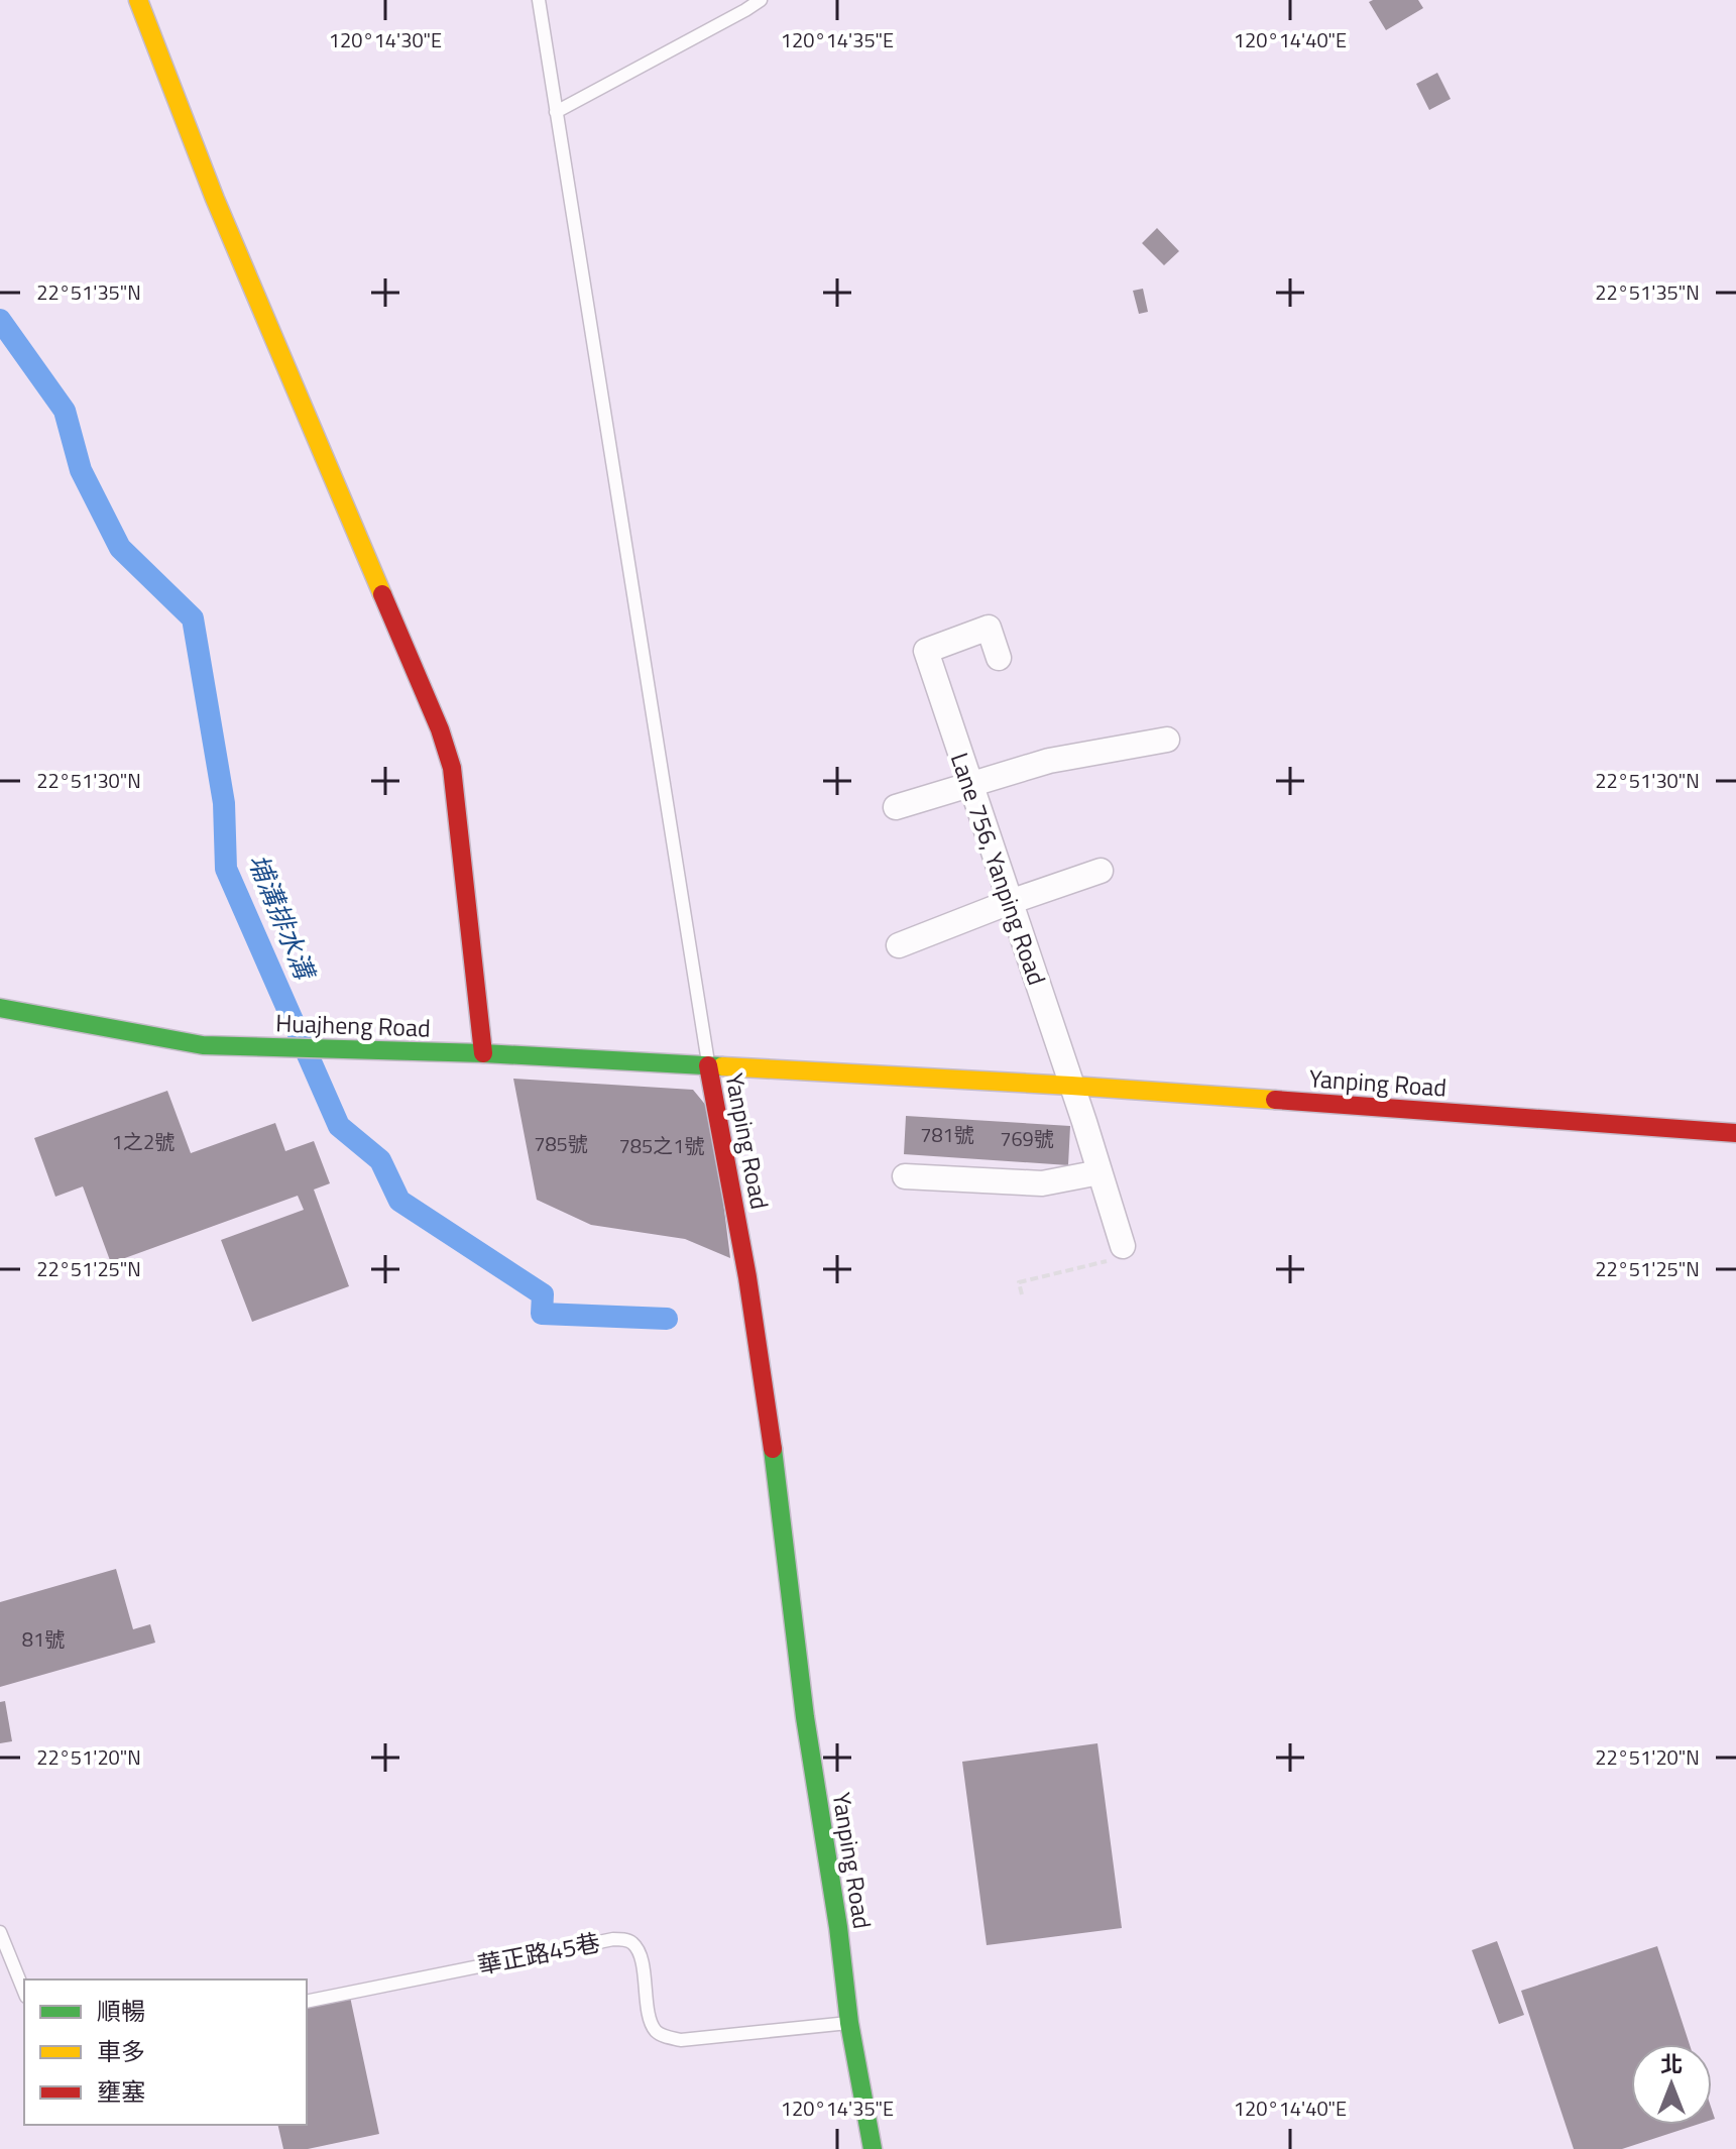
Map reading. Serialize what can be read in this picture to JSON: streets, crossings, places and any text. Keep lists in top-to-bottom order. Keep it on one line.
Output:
{"streets":{"street":["Lane 756, Yanping Road","Huajheng Road","Yanping Road"],"lane":["華正路45巷"]},"crossings":[["Lane 756, Yanping Road","Yanping Road"],["Huajheng Road","Yanping Road"],["Yanping Road","華正路45巷"]],"water":["埔溝排水溝"],"house_numbers":["781號","769號","1之2號","785號","785之1號","81號"],"legend":["順暢","車多","壅塞"],"north":"top","coordinates":["120°14'30\"E","120°14'35\"E","120°14'40\"E","22°51'35\"N","22°51'30\"N","22°51'25\"N","22°51'20\"N"]}
